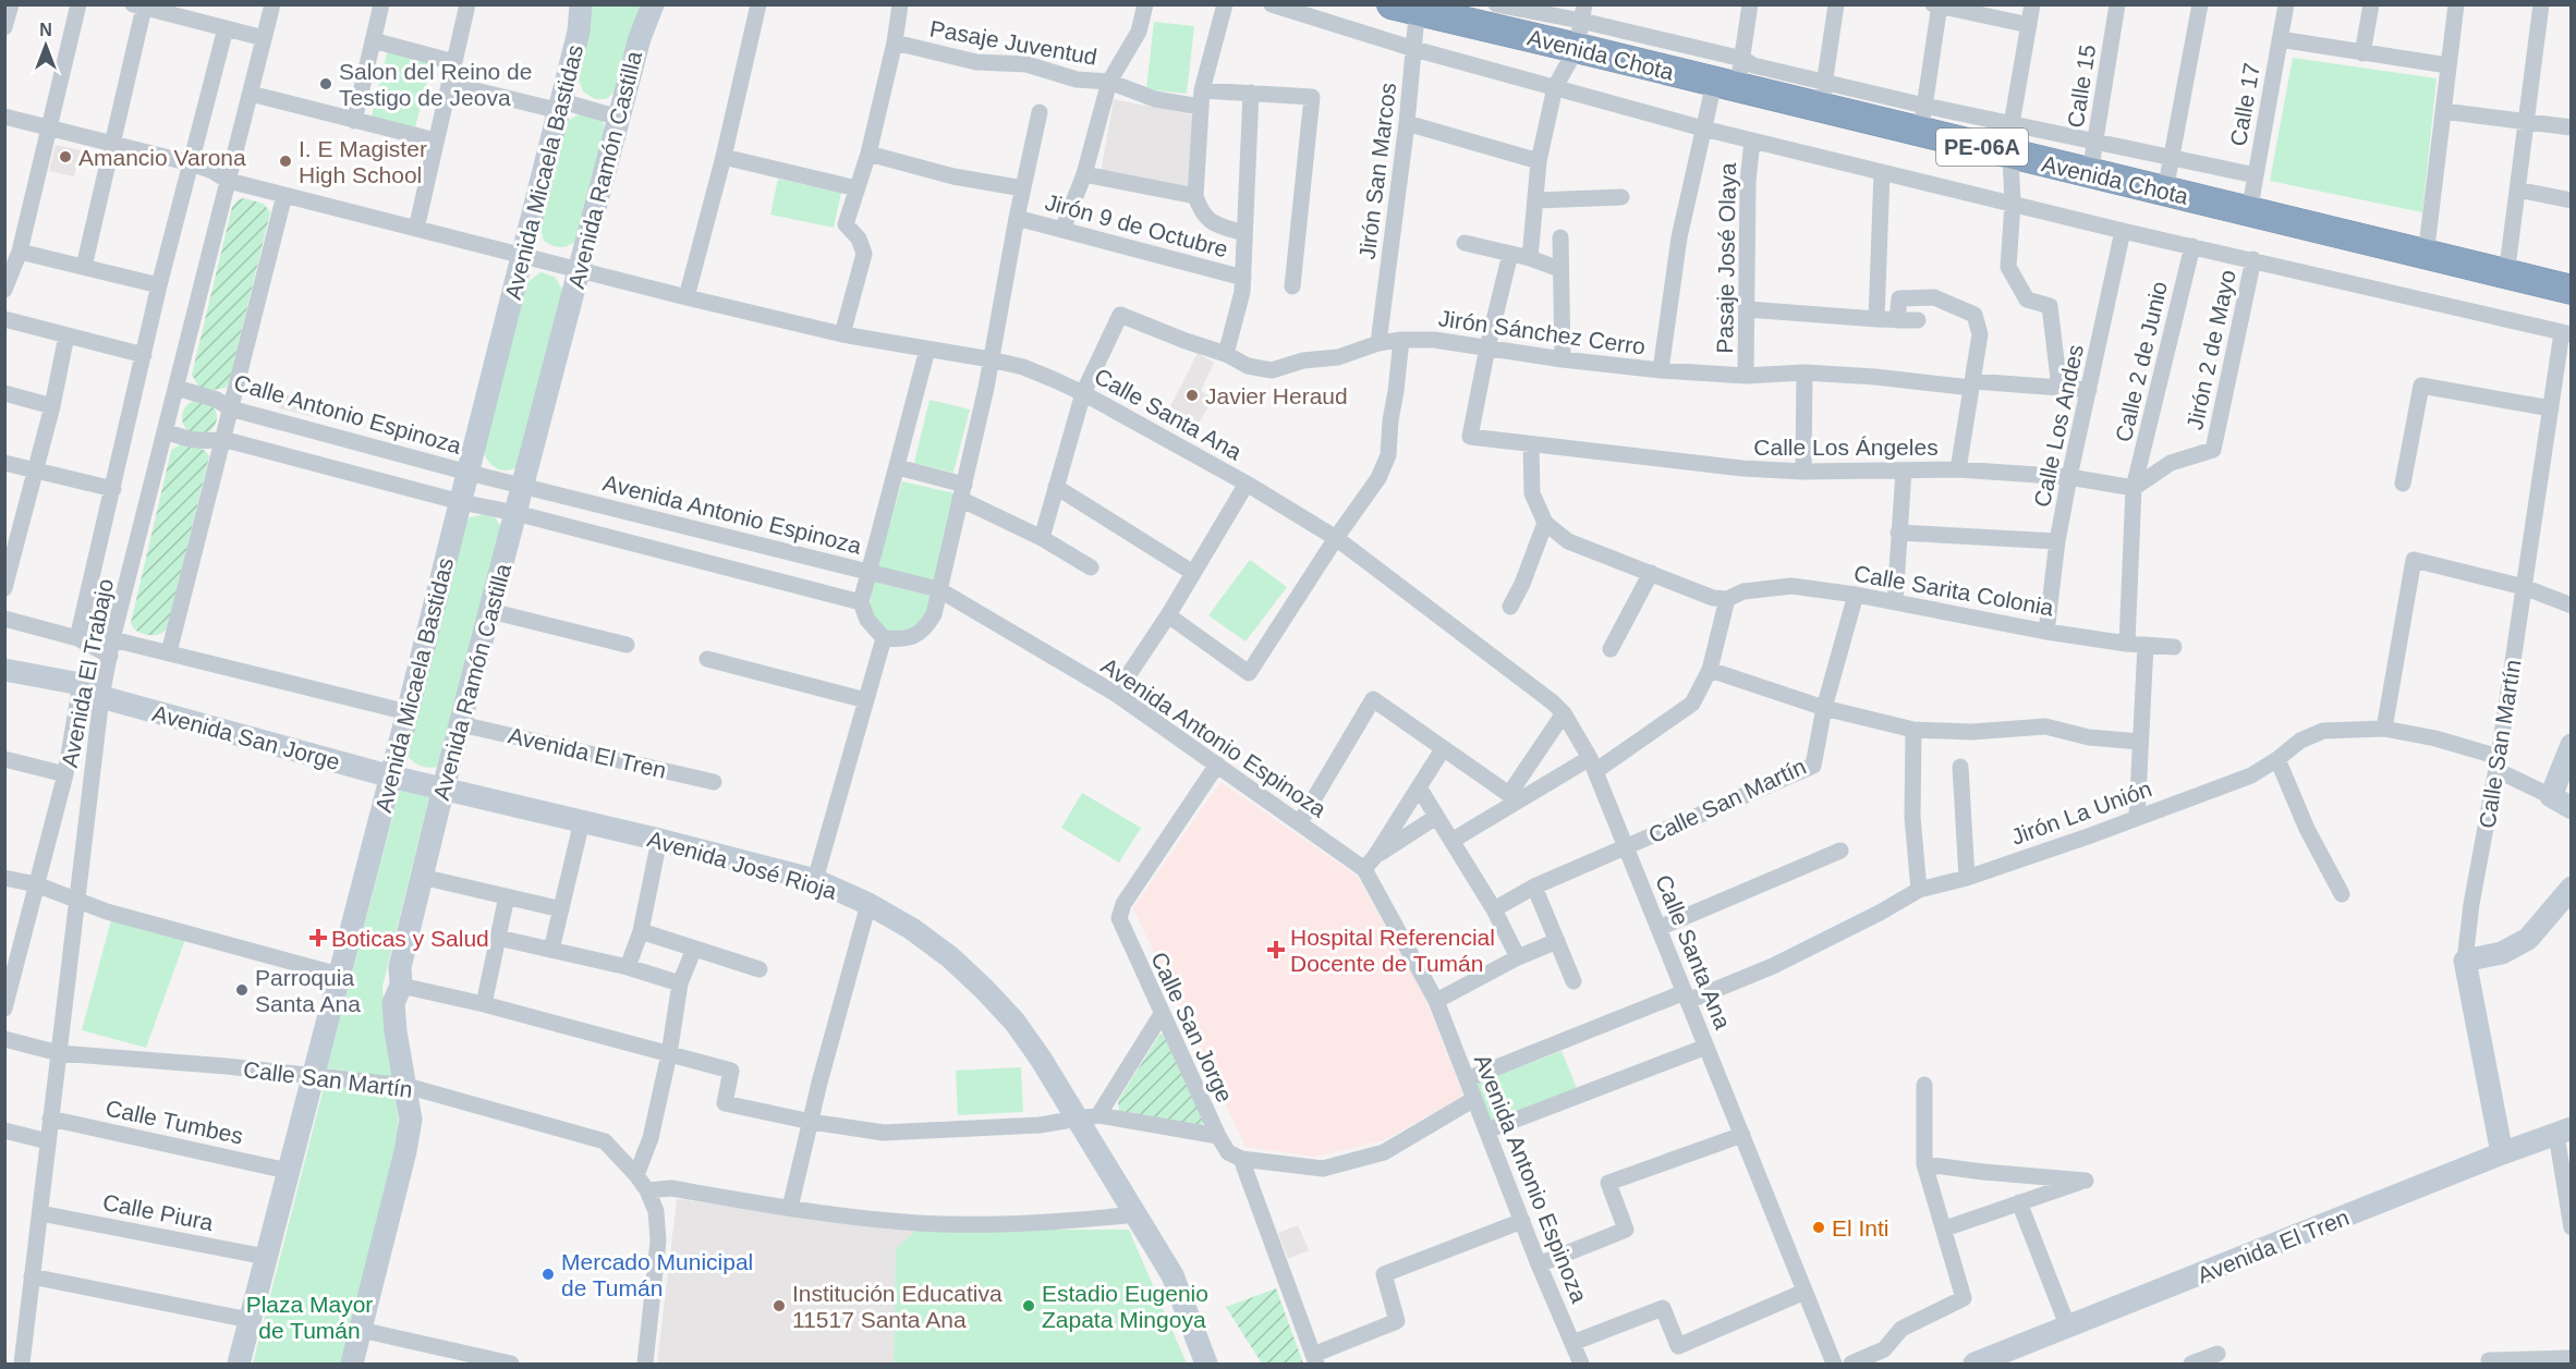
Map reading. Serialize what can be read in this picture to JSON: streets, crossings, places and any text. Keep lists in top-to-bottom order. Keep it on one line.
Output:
{"streets":{"highway":["Avenida Chota","PE-06A"],"main road":["Avenida Ramón Castilla","Avenida Micaela Bastidas","Avenida San Jorge","Calle San Martín","Avenida El Tren","Avenida José Rioja"],"street":["Pasaje Juventud","Calle 15","Calle 17","Jirón San Marcos","Jirón 9 de Octubre","Pasaje José Olaya","Jirón Sánchez Cerro","Jirón 2 de Mayo","Calle 2 de Junio","Calle Antonio Espinoza","Calle Santa Ana","Calle Los Andes","Calle Los Ángeles","Avenida Antonio Espinoza","Calle Sarita Colonia","Avenida El Trabajo","Jirón La Unión","Calle San Jorge","Calle Tumbes","Calle Piura"]},"crossings":[["Avenida Chota","Calle 15"],["Avenida Chota","Calle 17"],["Avenida Chota","Jirón San Marcos"],["Avenida Ramón Castilla","Calle Antonio Espinoza"],["Avenida Ramón Castilla","Calle Santa Ana"],["Avenida Ramón Castilla","Avenida Antonio Espinoza"],["Avenida Ramón Castilla","Calle San Martín"],["Avenida Ramón Castilla","Avenida El Tren"],["Avenida Ramón Castilla","Avenida José Rioja"],["Jirón San Marcos","Jirón Sánchez Cerro"],["Avenida Micaela Bastidas","Calle Antonio Espinoza"],["Avenida Micaela Bastidas","Calle Santa Ana"],["Avenida Micaela Bastidas","Avenida San Jorge"],["Avenida Micaela Bastidas","Calle San Martín"],["Avenida Micaela Bastidas","Avenida José Rioja"],["Avenida Micaela Bastidas","Calle Tumbes"],["Avenida Micaela Bastidas","Calle Piura"],["Jirón 9 de Octubre","Jirón Sánchez Cerro"],["Pasaje José Olaya","Jirón Sánchez Cerro"],["Jirón Sánchez Cerro","Calle Santa Ana"],["Jirón Sánchez Cerro","Calle Los Andes"],["Jirón Sánchez Cerro","Calle Los Ángeles"],["Jirón 2 de Mayo","Calle 2 de Junio"],["Jirón 2 de Mayo","Calle Los Ángeles"],["Calle 2 de Junio","Calle Los Ángeles"],["Calle 2 de Junio","Calle Sarita Colonia"],["Calle Antonio Espinoza","Avenida Antonio Espinoza"],["Calle Antonio Espinoza","Avenida El Trabajo"],["Calle Santa Ana","Avenida El Trabajo"],["Calle Santa Ana","Calle San Martín"],["Calle Santa Ana","Jirón La Unión"],["Calle Los Andes","Calle Los Ángeles"],["Calle Los Andes","Calle Sarita Colonia"],["Avenida Antonio Espinoza","Jirón La Unión"],["Avenida Antonio Espinoza","Calle San Jorge"],["Calle Sarita Colonia","Calle San Martín"],["Avenida El Trabajo","Avenida San Jorge"],["Avenida El Trabajo","Calle San Martín"],["Avenida El Trabajo","Calle Tumbes"],["Avenida El Trabajo","Calle Piura"],["Avenida San Jorge","Avenida José Rioja"],["Calle San Martín","Avenida El Tren"],["Calle San Martín","Jirón La Unión"]],"parks":["Plaza Mayor de Tumán"],"places":{"other":["Salon del Reino de Testigo de Jeova","Amancio Varona","I. E Magister High School","Javier Heraud","Parroquia Santa Ana","El Inti","Mercado Municipal de Tumán","Institución Educativa 11517 Santa Ana","Estadio Eugenio Zapata Mingoya"],"health":["Boticas y Salud","Hospital Referencial Docente de Tumán"]},"north":"top"}
